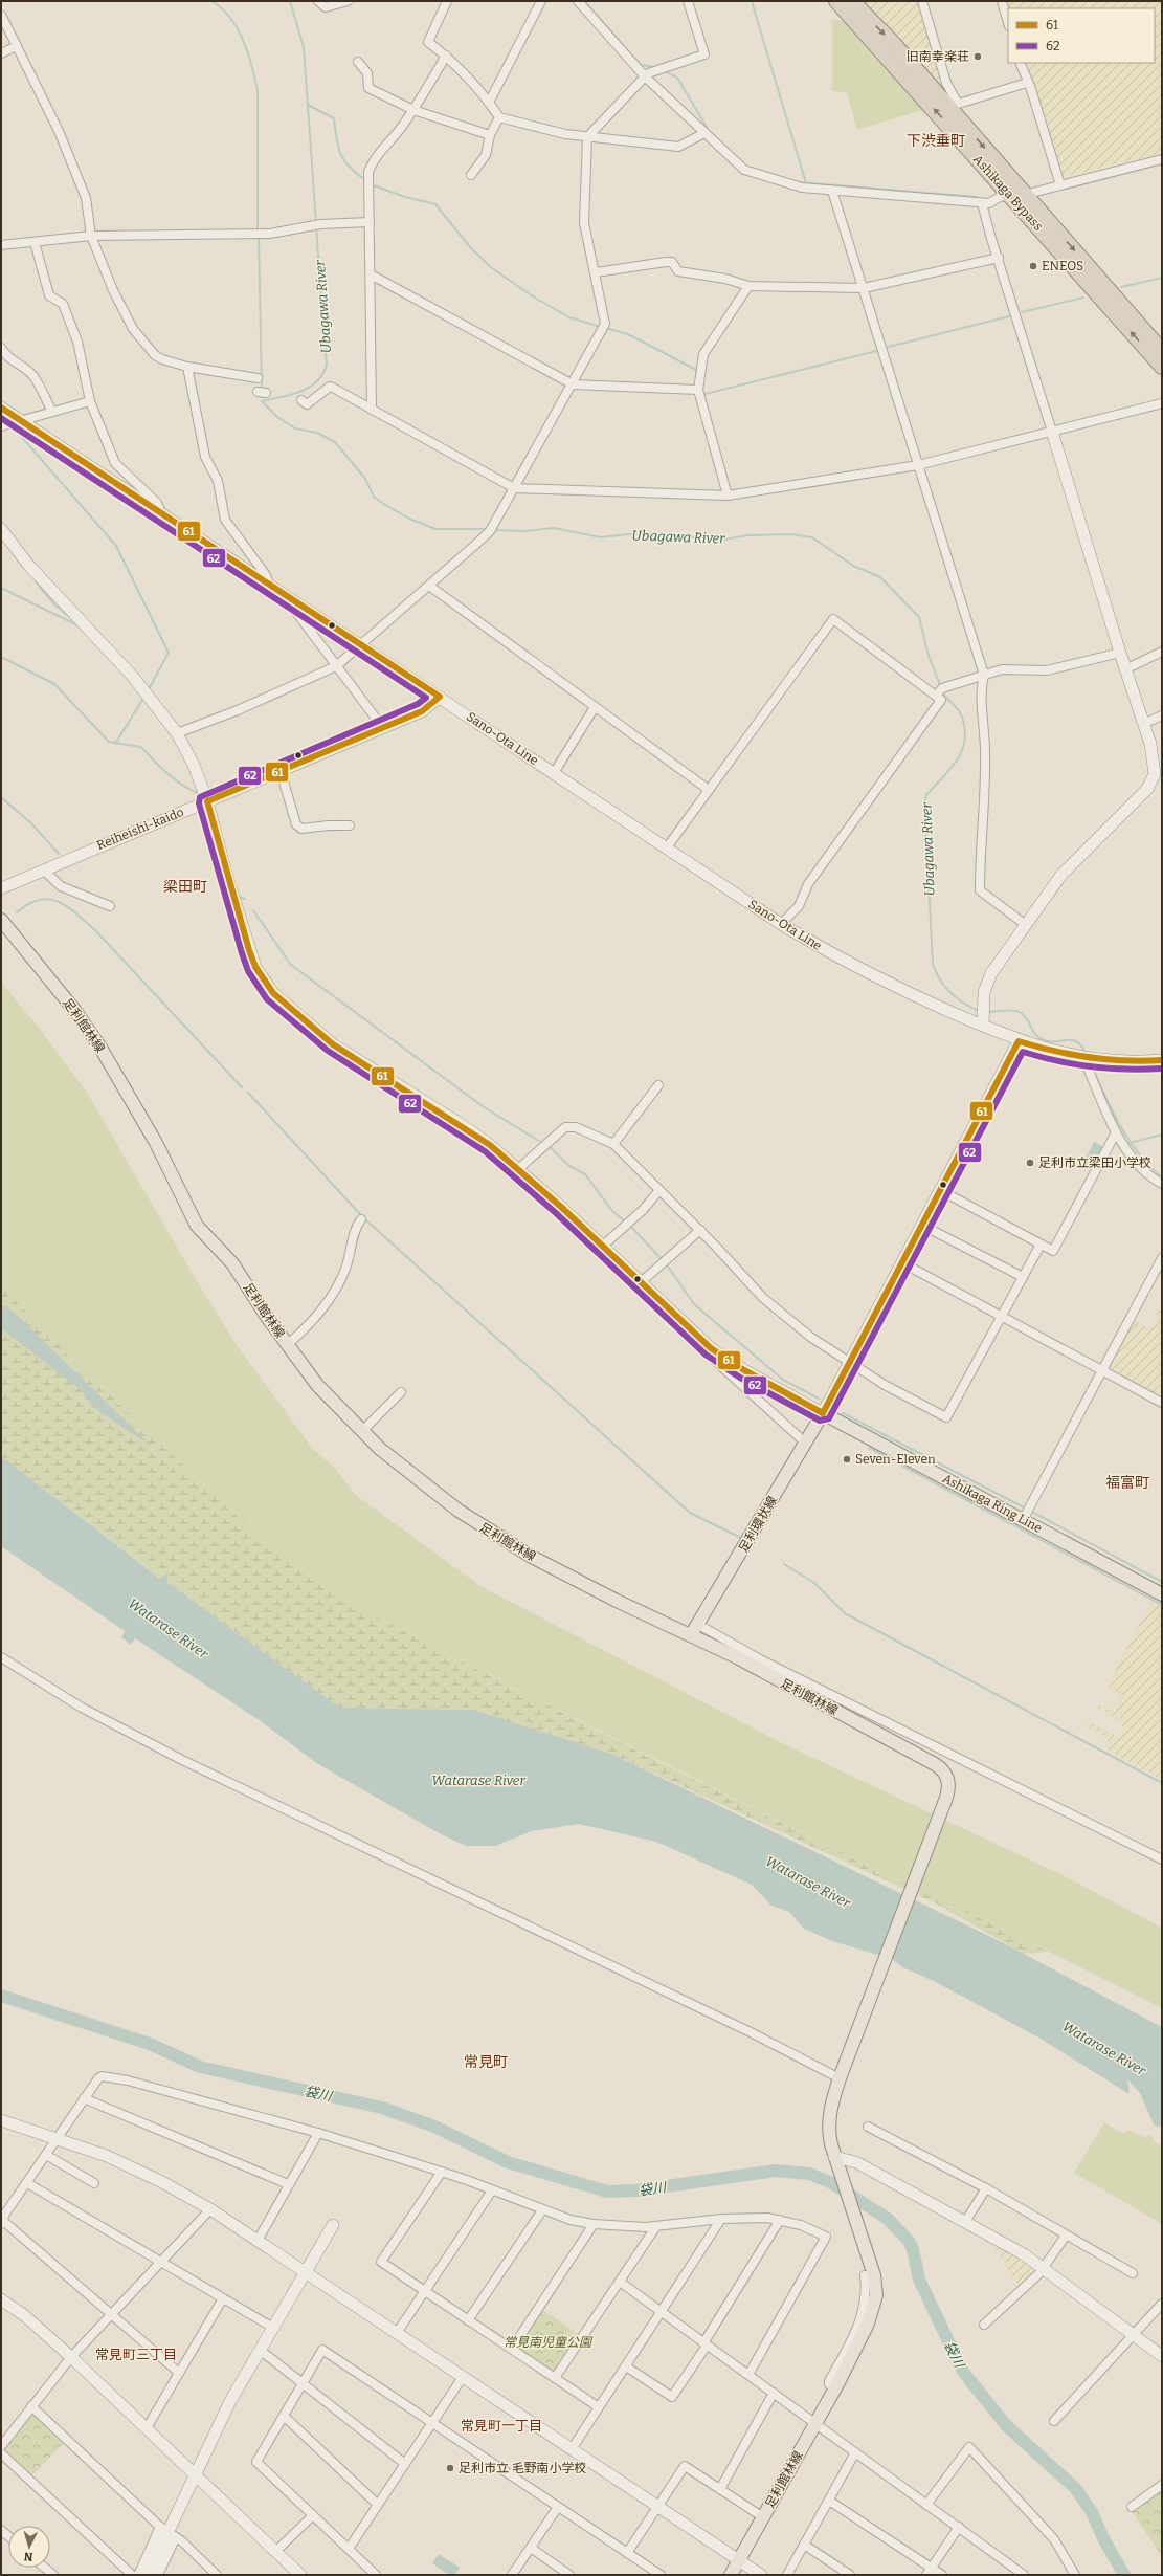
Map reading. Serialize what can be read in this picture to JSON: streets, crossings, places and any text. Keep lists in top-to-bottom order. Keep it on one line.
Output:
{"streets":{"highway":["Ashikaga Bypass"],"main road":["足利館林線","Ashikaga Ring Line","足利環状線"],"street":["Sano-Ota Line","Reiheishi-kaido"]},"crossings":[["Sano-Ota Line","Reiheishi-kaido"],["足利館林線","足利環状線"],["Ashikaga Ring Line","足利環状線"]],"districts":["下渋垂町","梁田町","福富町","常見町","常見町三丁目","常見町一丁目"],"water":["Ubagawa River","Watarase River","袋川"],"parks":["常見南児童公園"],"places":["旧南幸楽荘","ENEOS","足利市立梁田小学校","Seven-Eleven","足利市立 毛野南小学校"],"lines":["transit line 61","transit line 62"],"legend":["61","62"],"north":"bottom"}
